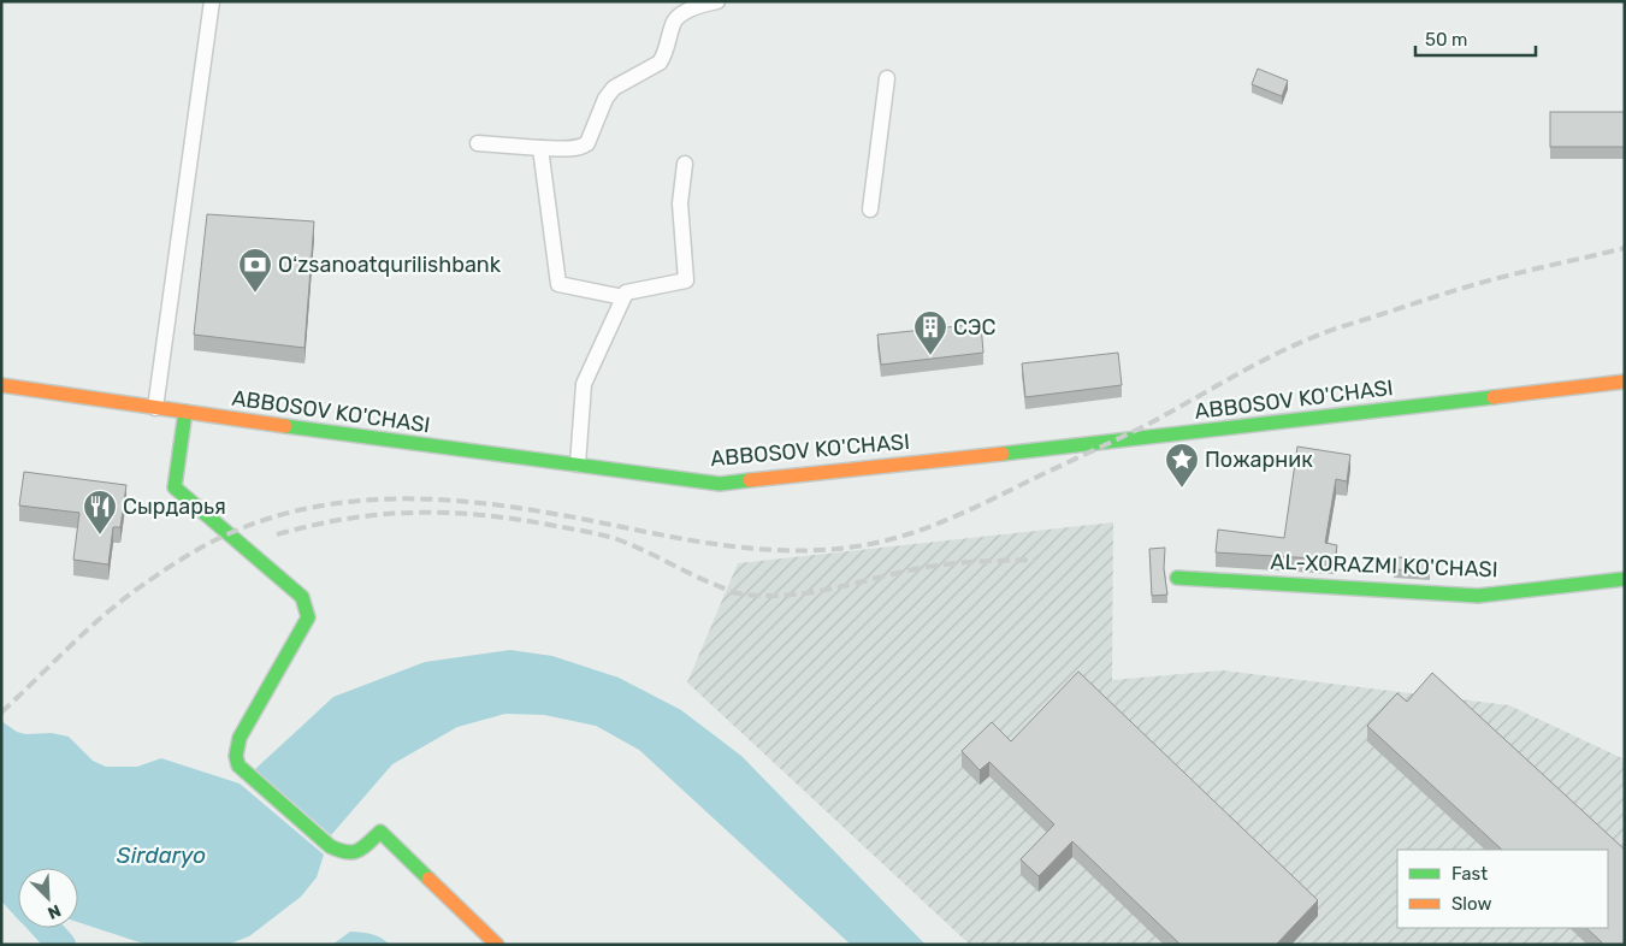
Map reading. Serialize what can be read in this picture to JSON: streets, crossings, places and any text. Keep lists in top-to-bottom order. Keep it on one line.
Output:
{"streets":{"main road":["ABBOSOV KO'CHASI","AL-XORAZMI KO'CHASI"]},"water":["Sirdaryo"],"places":{"bank":["Oʻzsanoatqurilishbank"],"building":["СЭС"],"place":["Пожарник"],"restaurant":["Сырдарья"]},"legend":["Fast","Slow"],"scale_bar":"50 m","north":"bottom right"}
